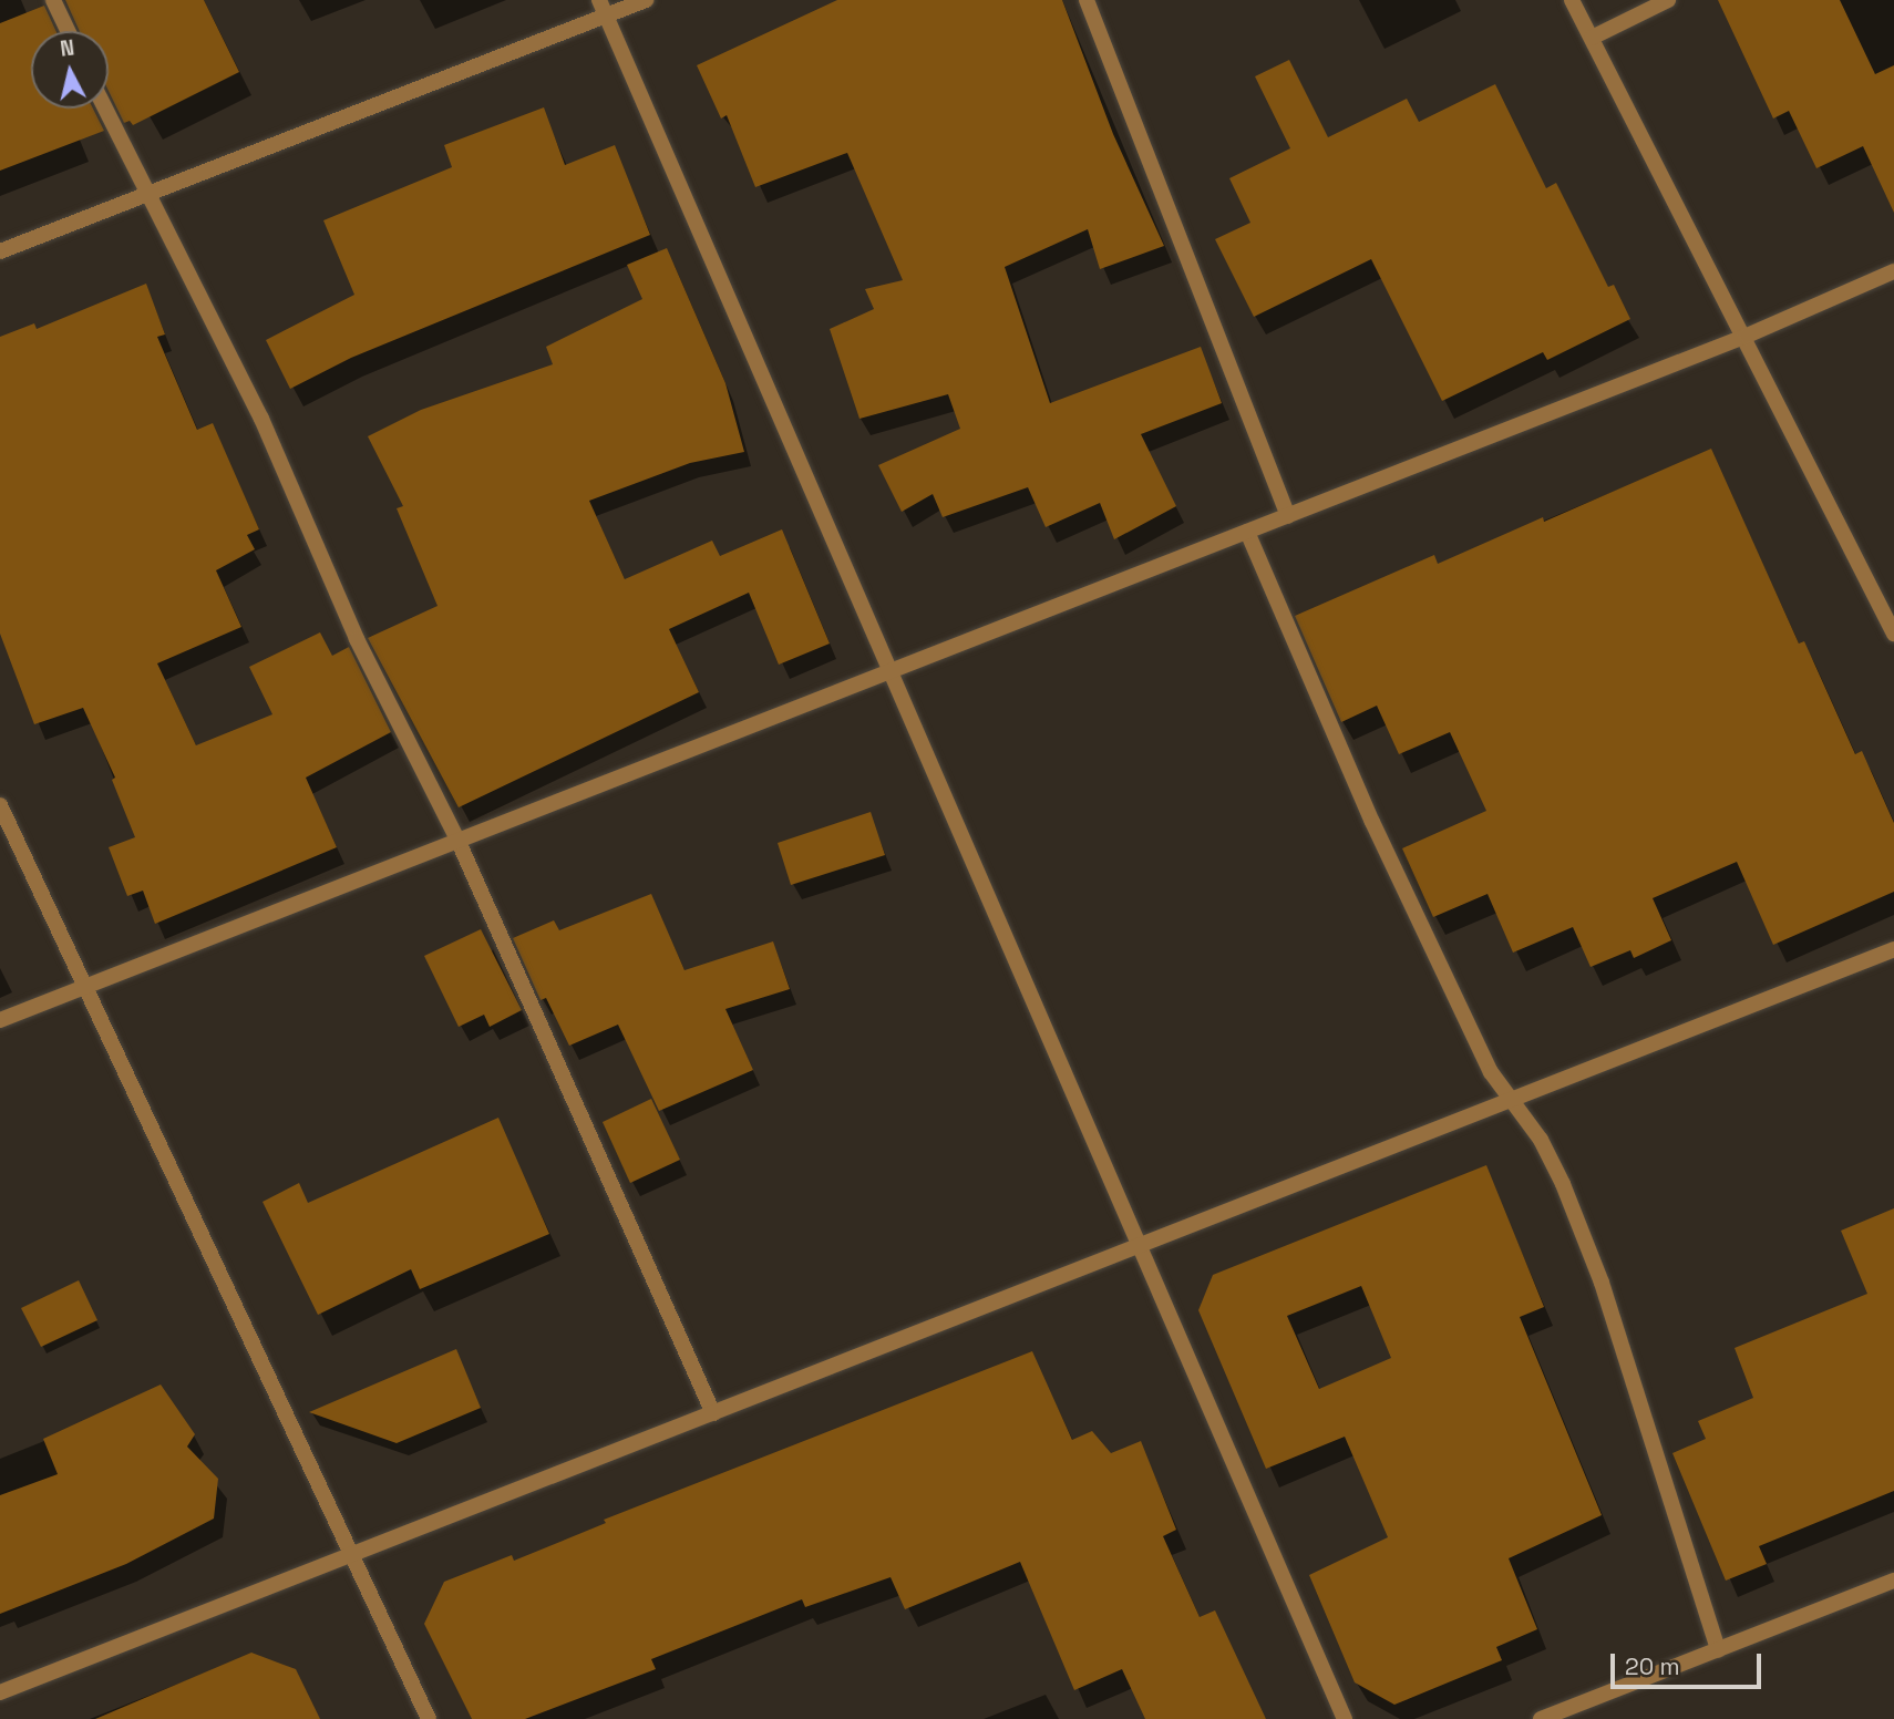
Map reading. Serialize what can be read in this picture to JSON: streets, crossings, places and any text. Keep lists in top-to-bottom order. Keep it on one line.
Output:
{"scale_bar":"20 m","north":"top"}
